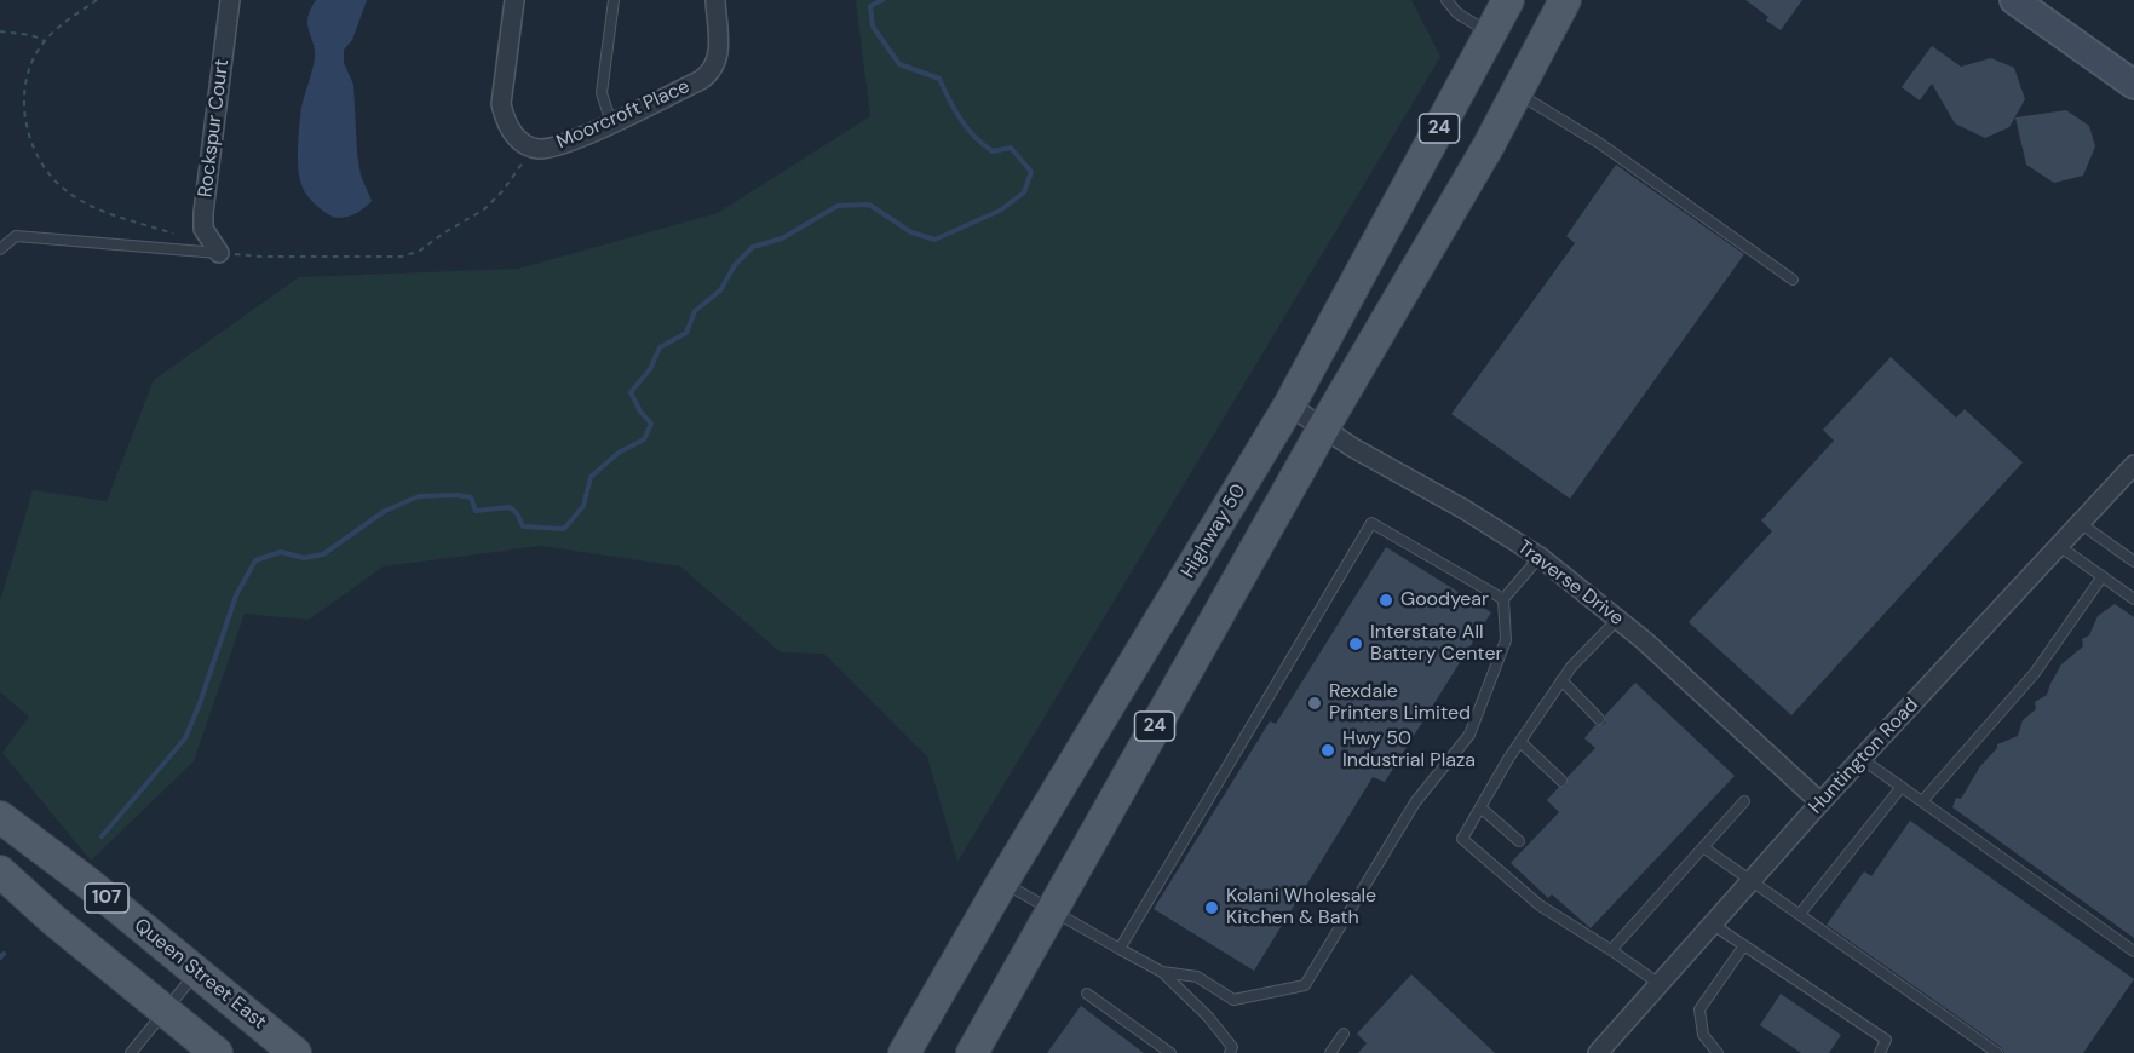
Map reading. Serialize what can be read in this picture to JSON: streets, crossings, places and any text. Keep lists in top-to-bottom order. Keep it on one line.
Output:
{"streets":{"main road":["24","Highway 50","107","Queen Street East"],"street":["Moorcroft Place","Rockspur Court","Traverse Drive","Huntington Road"]},"crossings":[["24","Traverse Drive"],["Highway 50","Traverse Drive"],["Traverse Drive","Huntington Road"]],"places":["Goodyear","Interstate All Battery Center","Rexdale Printers Limited","Hwy 50 Industrial Plaza","Kolani Wholesale Kitchen & Bath"]}
